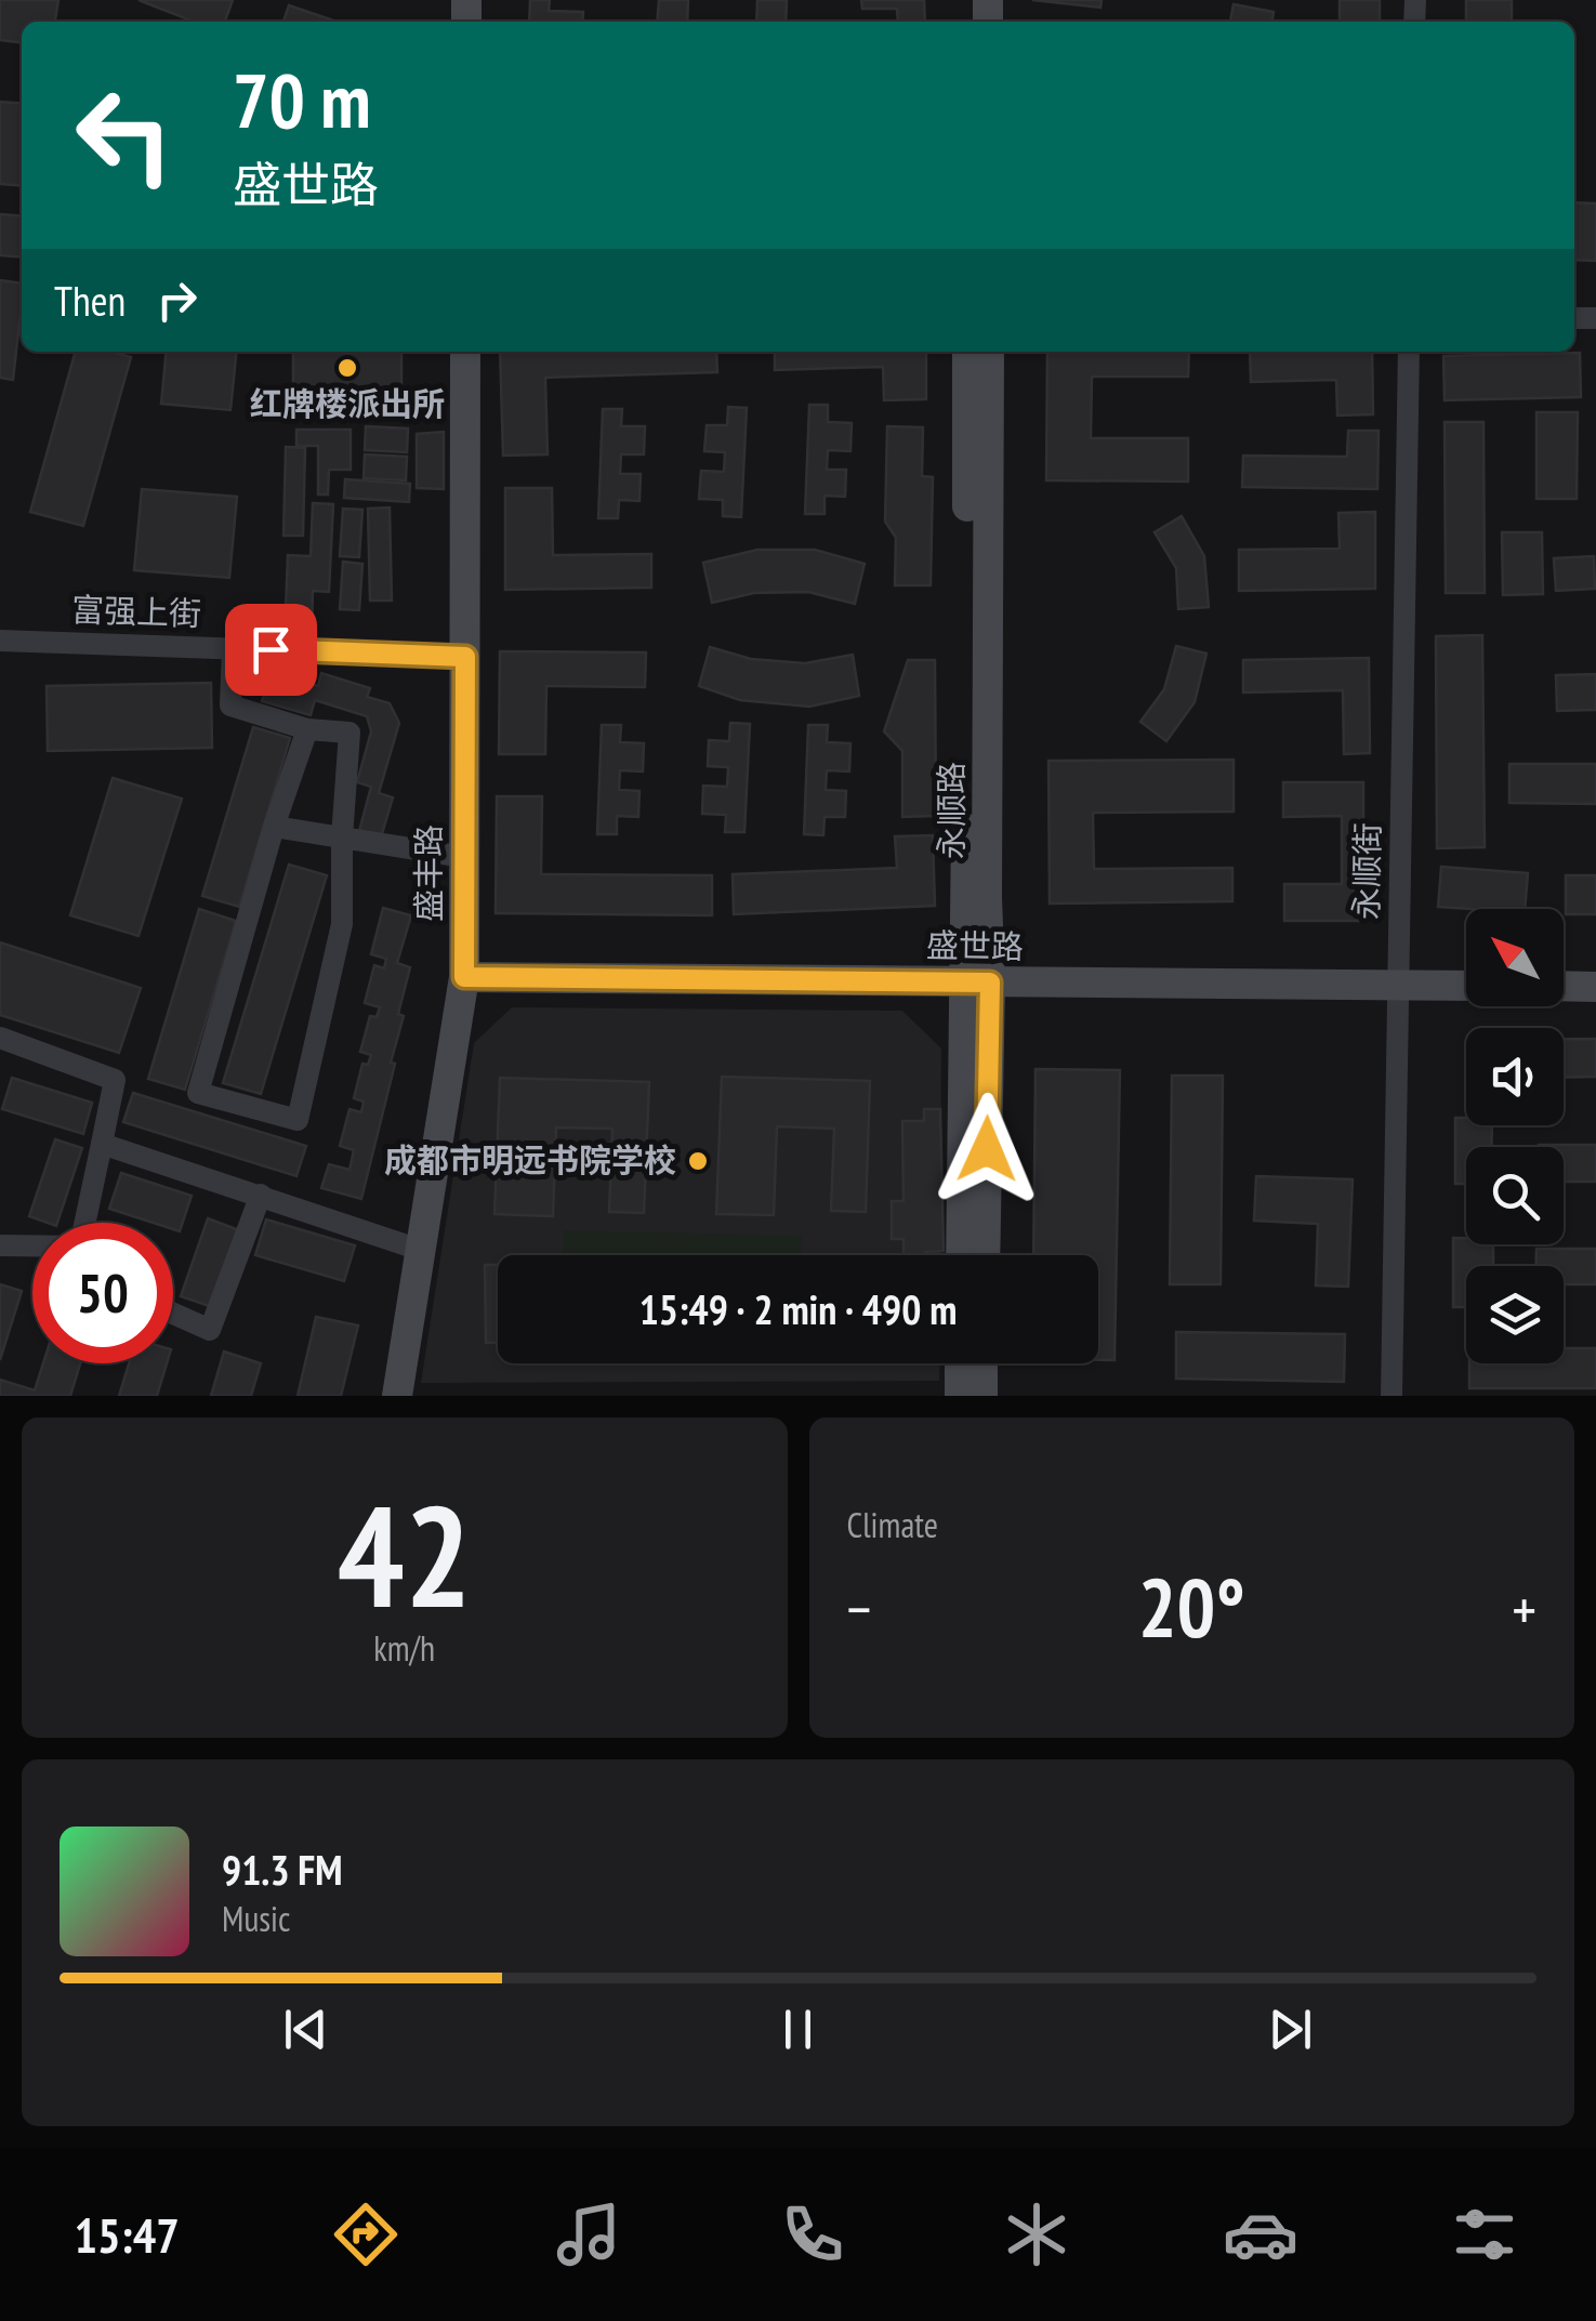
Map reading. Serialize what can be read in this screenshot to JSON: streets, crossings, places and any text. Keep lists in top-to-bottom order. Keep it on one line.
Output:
{"streets":{"street":["富强上街","永顺路","永顺街","盛丰路","盛世路"]},"crossings":[["富强上街","盛丰路"],["永顺路","盛世路"],["永顺街","盛世路"],["盛丰路","盛世路"]],"places":["红牌楼派出所","成都市明远书院学校"],"north":"top left","page":{"turn":["70 m","盛世路"],"then":"Then","limit":"50","trip":"15:49 · 2 min · 490 m","tile":[["42","km/h"],"Climate"],"heat":["−","20°","+"],"song":["91.3 FM","Music"],"tabs":"15:47"}}
